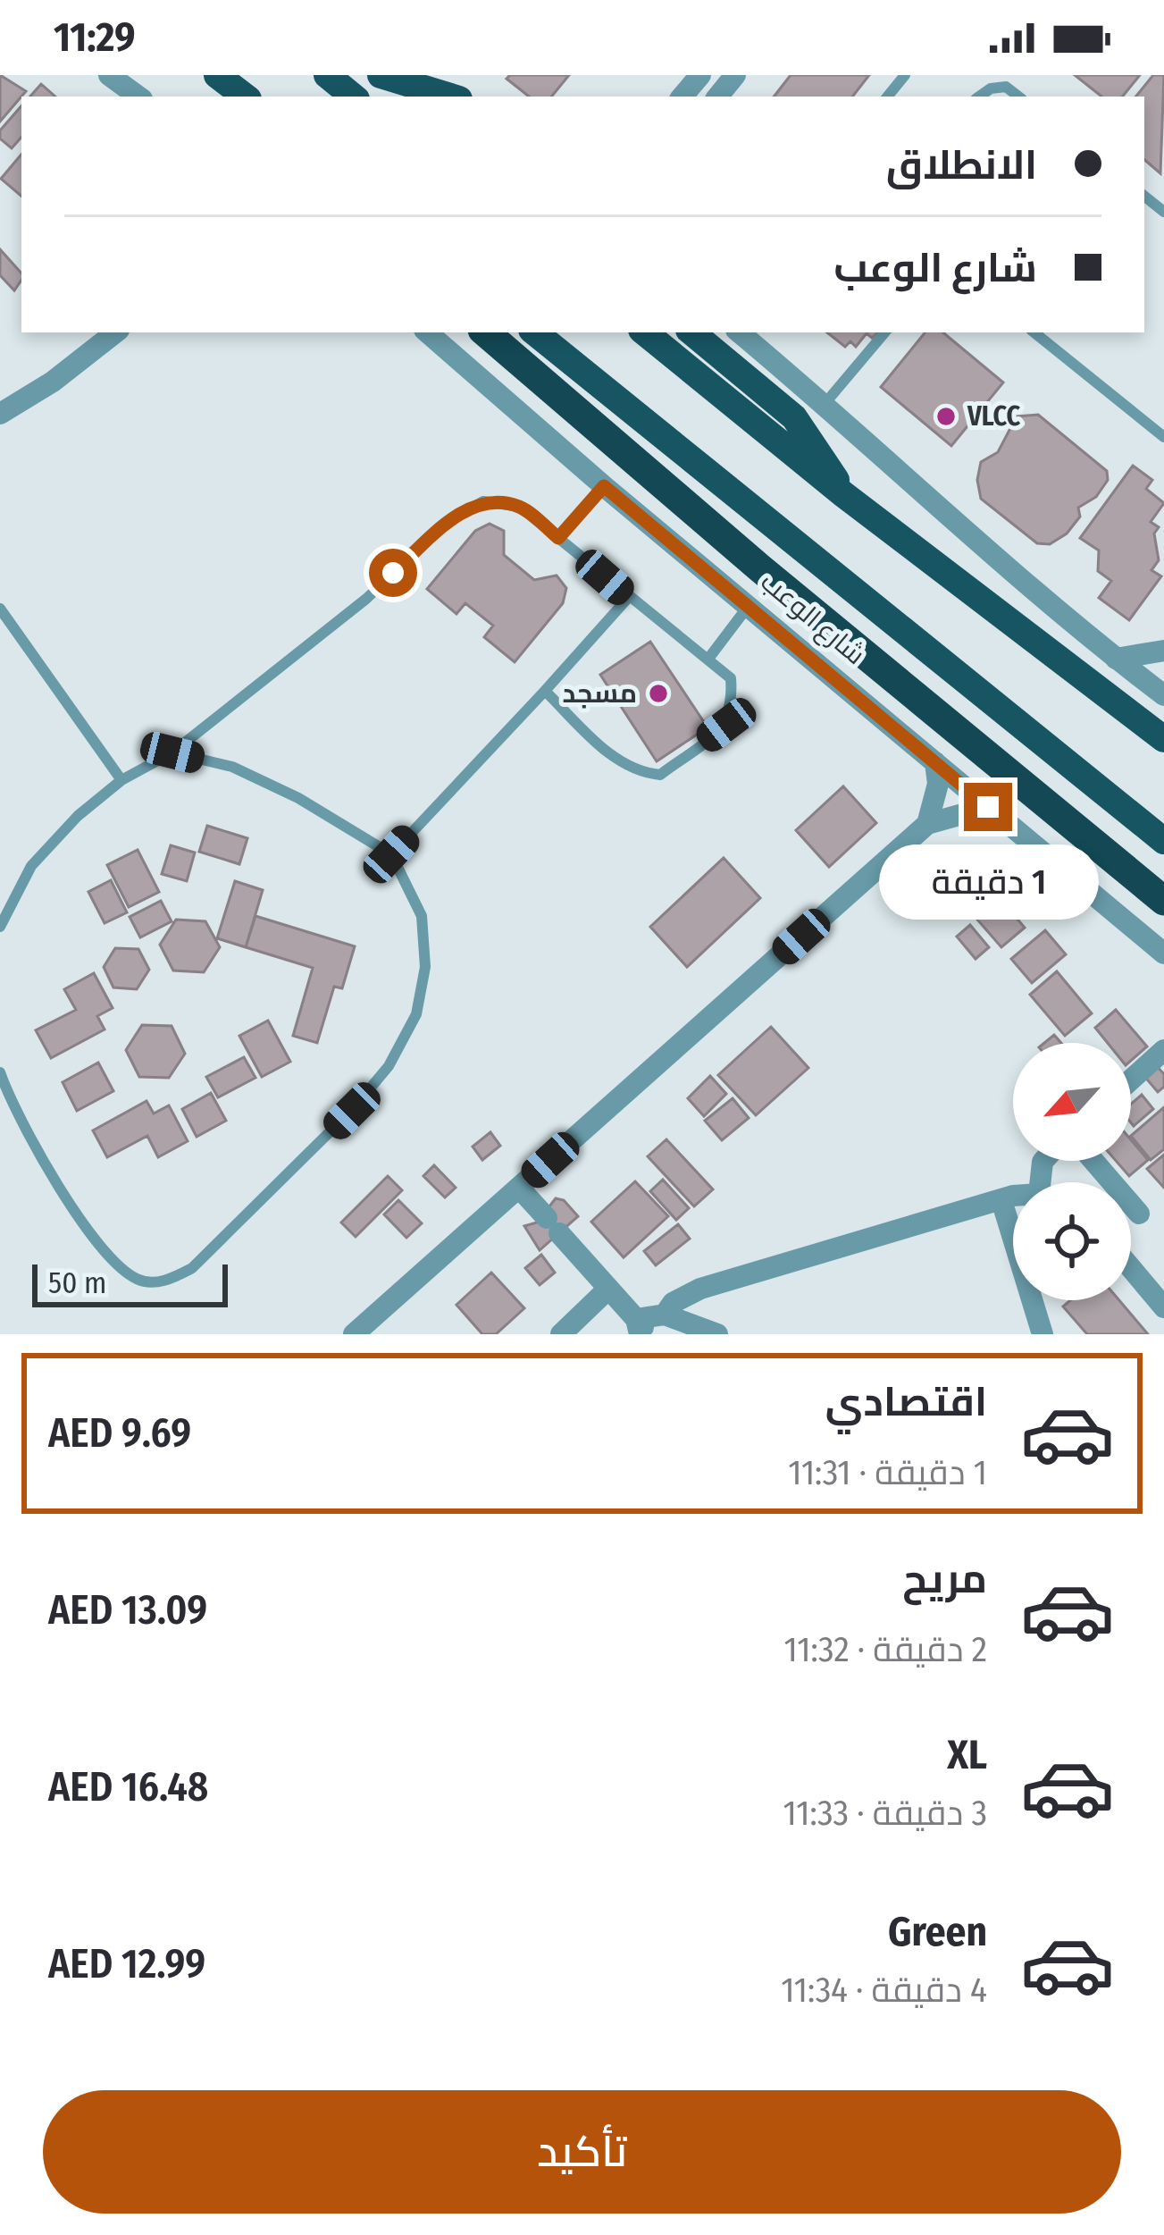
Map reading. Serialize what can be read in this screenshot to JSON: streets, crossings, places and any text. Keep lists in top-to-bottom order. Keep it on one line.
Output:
{"streets":{"main road":["شارع الوعب"]},"places":["VLCC","مسجد"],"scale_bar":"50 m","north":"bottom left","page":{"status":"11:29","banner":["الانطلاق","شارع الوعب"],"bubble":"1 دقيقة","scale":"50 m","list":[{"name":"اقتصادي","note":"1 دقيقة · 11:31","value":"AED 9.69"},{"name":"مريح","note":"2 دقيقة · 11:32","value":"AED 13.09"},{"name":"XL","note":"3 دقيقة · 11:33","value":"AED 16.48"},{"name":"Green","note":"4 دقيقة · 11:34","value":"AED 12.99"}],"buttons":"تأكيد"}}
